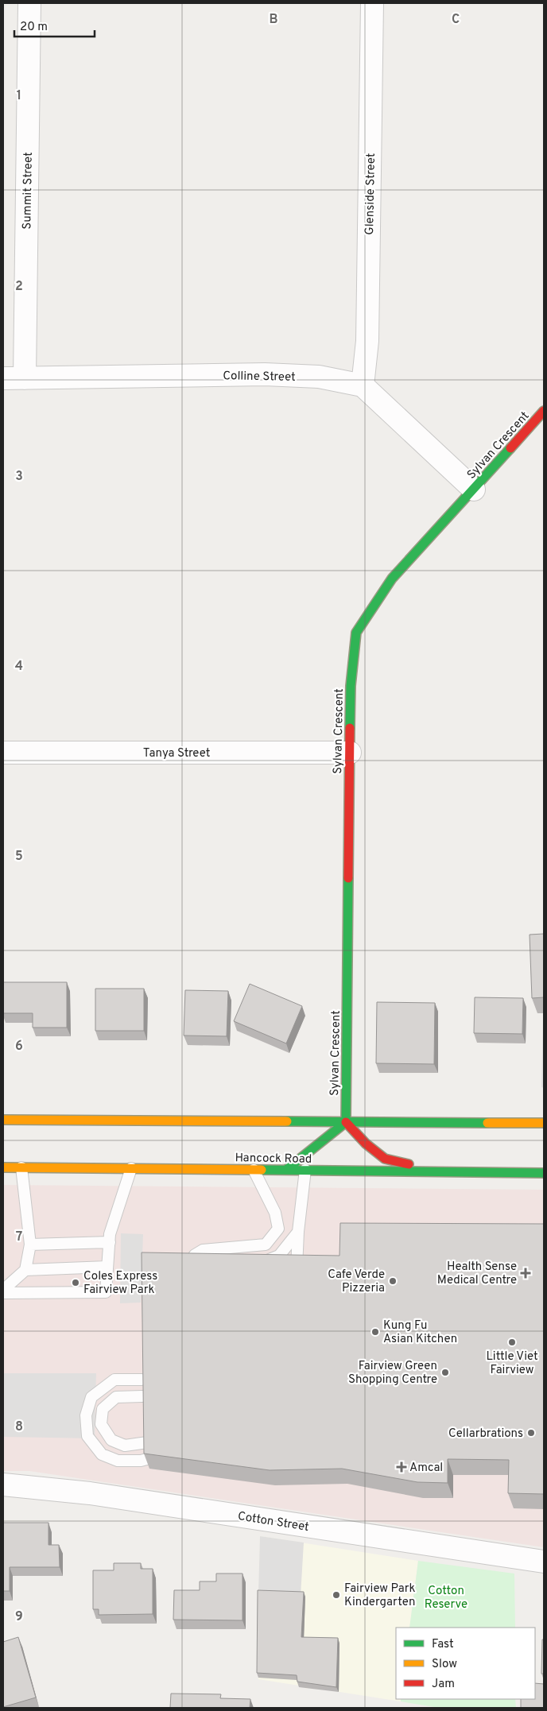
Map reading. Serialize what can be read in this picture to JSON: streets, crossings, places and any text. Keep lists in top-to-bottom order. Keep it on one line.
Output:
{"streets":{"main road":["Sylvan Crescent","Hancock Road"],"street":["Summit Street","Glenside Street","Colline Street","Tanya Street","Cotton Street"]},"crossings":[["Summit Street","Colline Street"],["Glenside Street","Colline Street"],["Sylvan Crescent","Tanya Street"]],"parks":["Cotton Reserve"],"places":{"health":["Health Sense Medical Centre","Amcal"],"other":["Cafe Verde Pizzeria","Coles Express Fairview Park","Kung Fu Asian Kitchen","Little Viet Fairview","Fairview Green Shopping Centre","Cellarbrations","Fairview Park Kindergarten"]},"legend":["Fast","Slow","Jam"],"scale_bar":"20 m","grid":{"columns":["B","C"],"rows":["1","2","3","4","5","6","7","8","9"]}}
